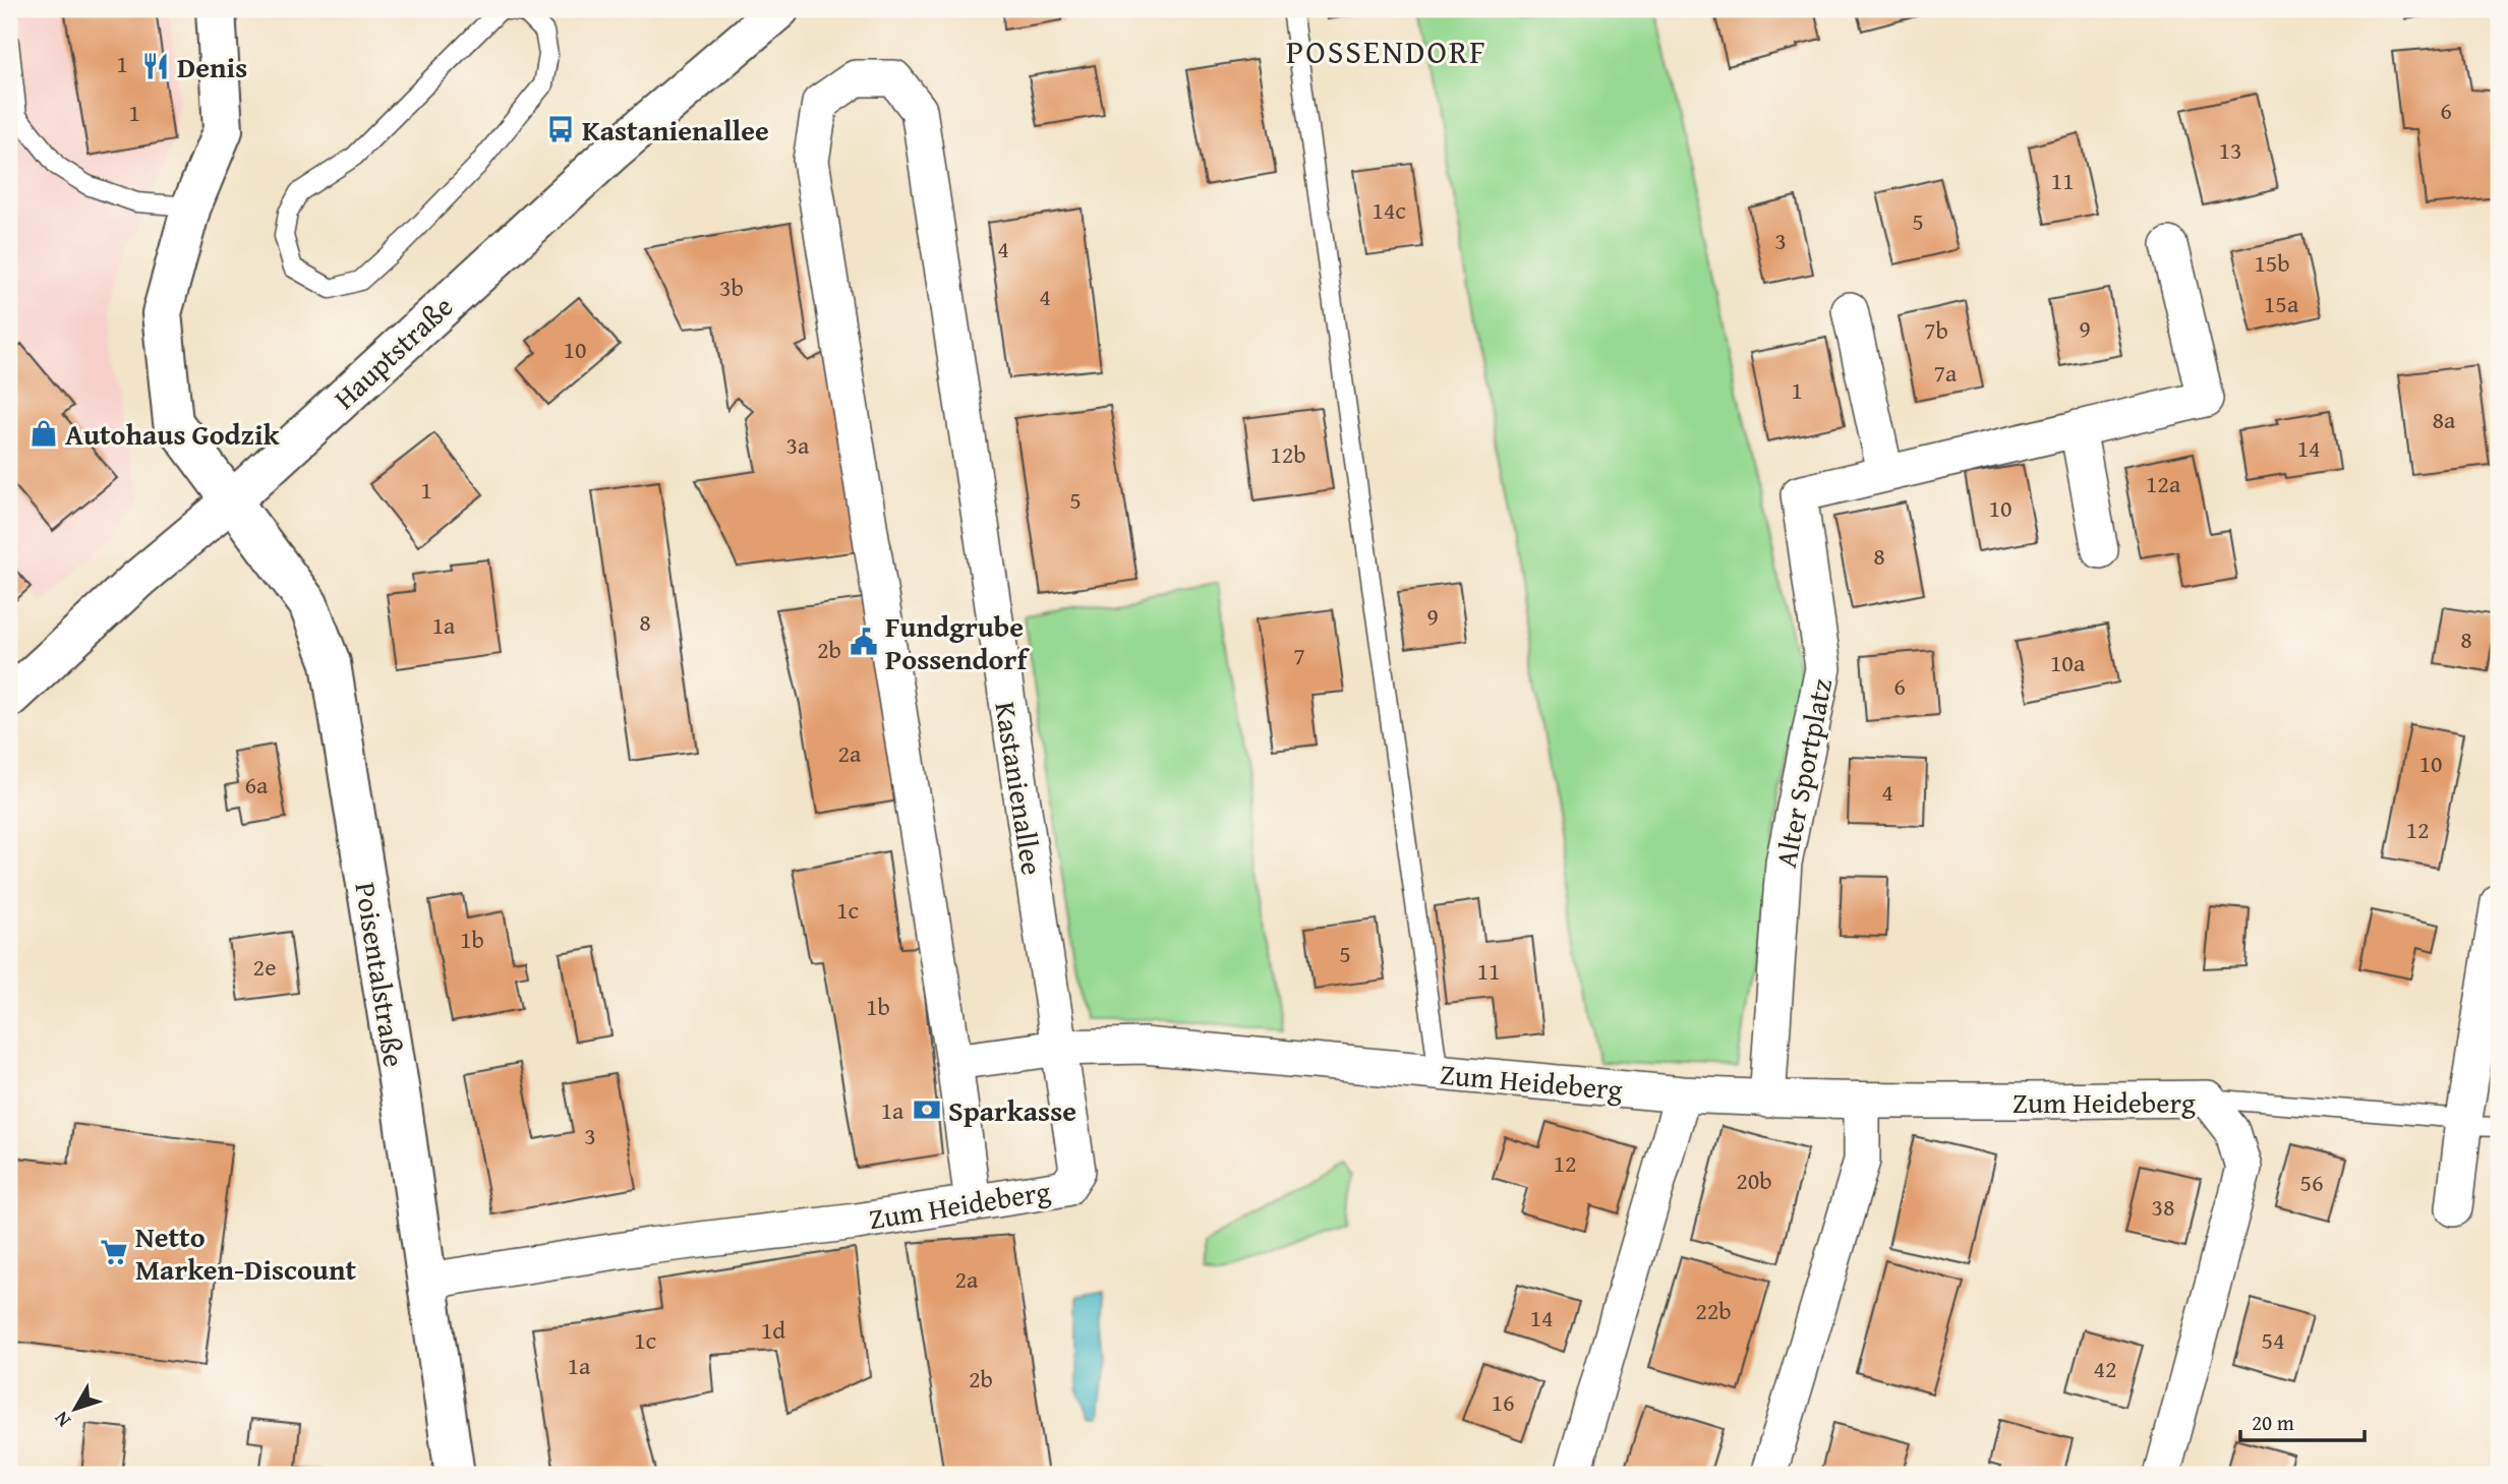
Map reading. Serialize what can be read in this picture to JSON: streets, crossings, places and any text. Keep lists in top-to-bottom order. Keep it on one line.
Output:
{"streets":{"main road":["Hauptstraße","Poisentalstraße"],"street":["Alter Sportplatz","Kastanienallee","Zum Heideberg"]},"crossings":[["Hauptstraße","Poisentalstraße"],["Alter Sportplatz","Zum Heideberg"],["Kastanienallee","Zum Heideberg"],["Poisentalstraße","Zum Heideberg"]],"districts":["POSSENDORF"],"places":{"restaurant":["Denis"],"bus stop":["Kastanienallee"],"shop":["Autohaus Godzik"],"public building":["Fundgrube Possendorf"],"bank":["Sparkasse"],"supermarket":["Netto Marken-Discount"]},"house_numbers":["1","6","1","13","11","14c","5","3","4","15b","3b","4","15a","9","7b","10","7a","1","8a","3a","14","12b","12a","1","5","10","8","9","8","1a","8","2b","7","10a","6","2a","10","6a","4","12","1c","1b","5","2e","11","1b","1a","3","12","20b","56","38","2a","22b","14","1d","1c","54","1a","42","2b","16"],"scale_bar":"20 m","north":"bottom left"}
